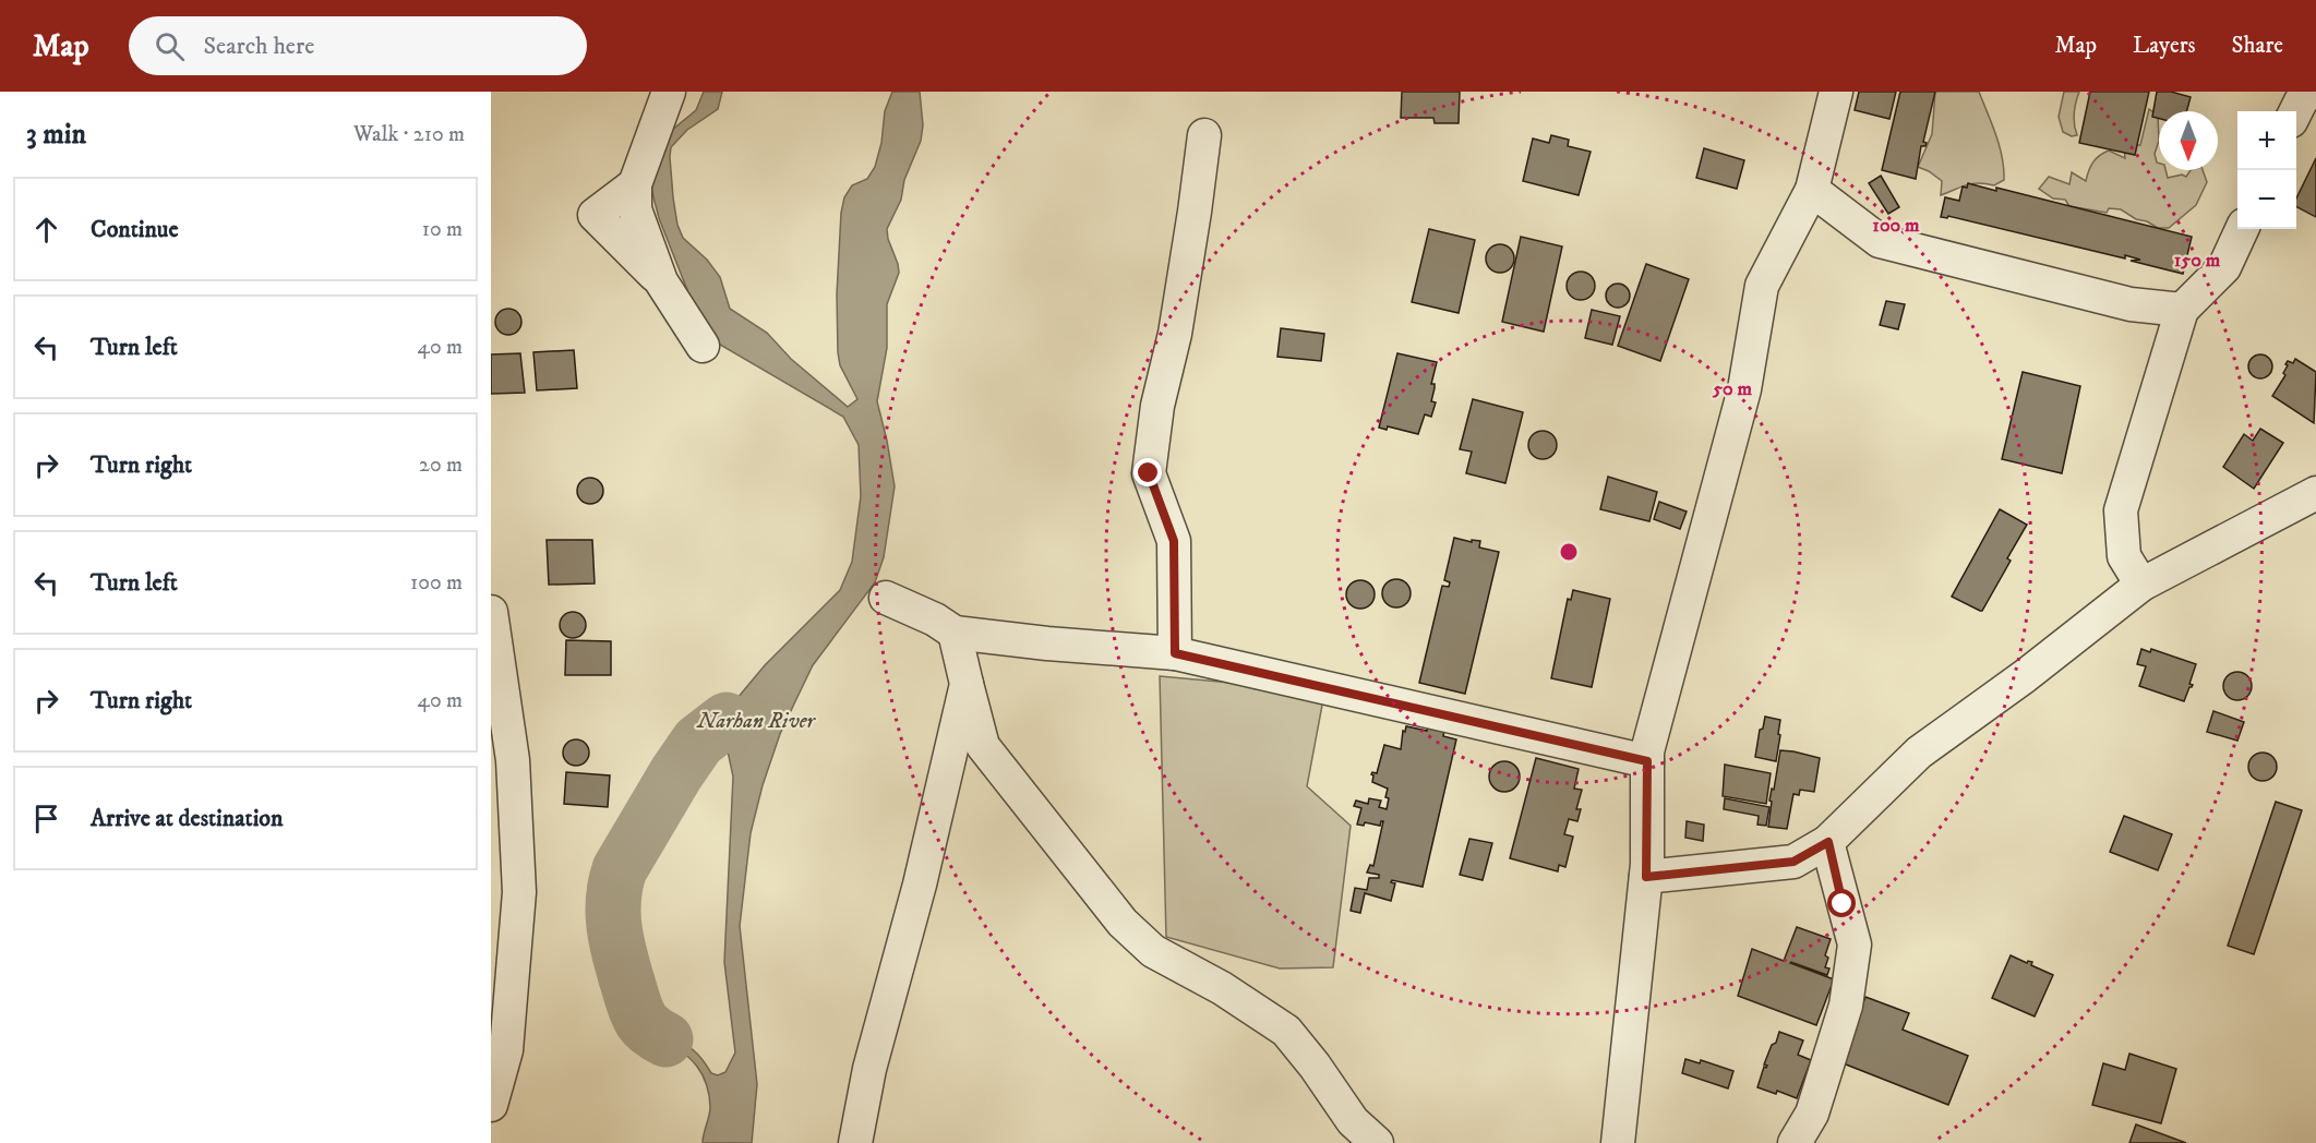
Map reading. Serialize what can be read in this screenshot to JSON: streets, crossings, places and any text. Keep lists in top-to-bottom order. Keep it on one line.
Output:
{"water":["Narhan River"],"north":"bottom","page":{"header":"Map","search":"Search here","nav":["Map","Layers","Share"],"heading":["3 min","Walk · 210 m"],"map_buttons":["+","−"],"list":[["Continue","10 m"],["Turn left","40 m"],["Turn right","20 m"],["Turn left","100 m"],["Turn right","40 m"],"Arrive at destination"]},"rings":["100 m","150 m","50 m"]}
